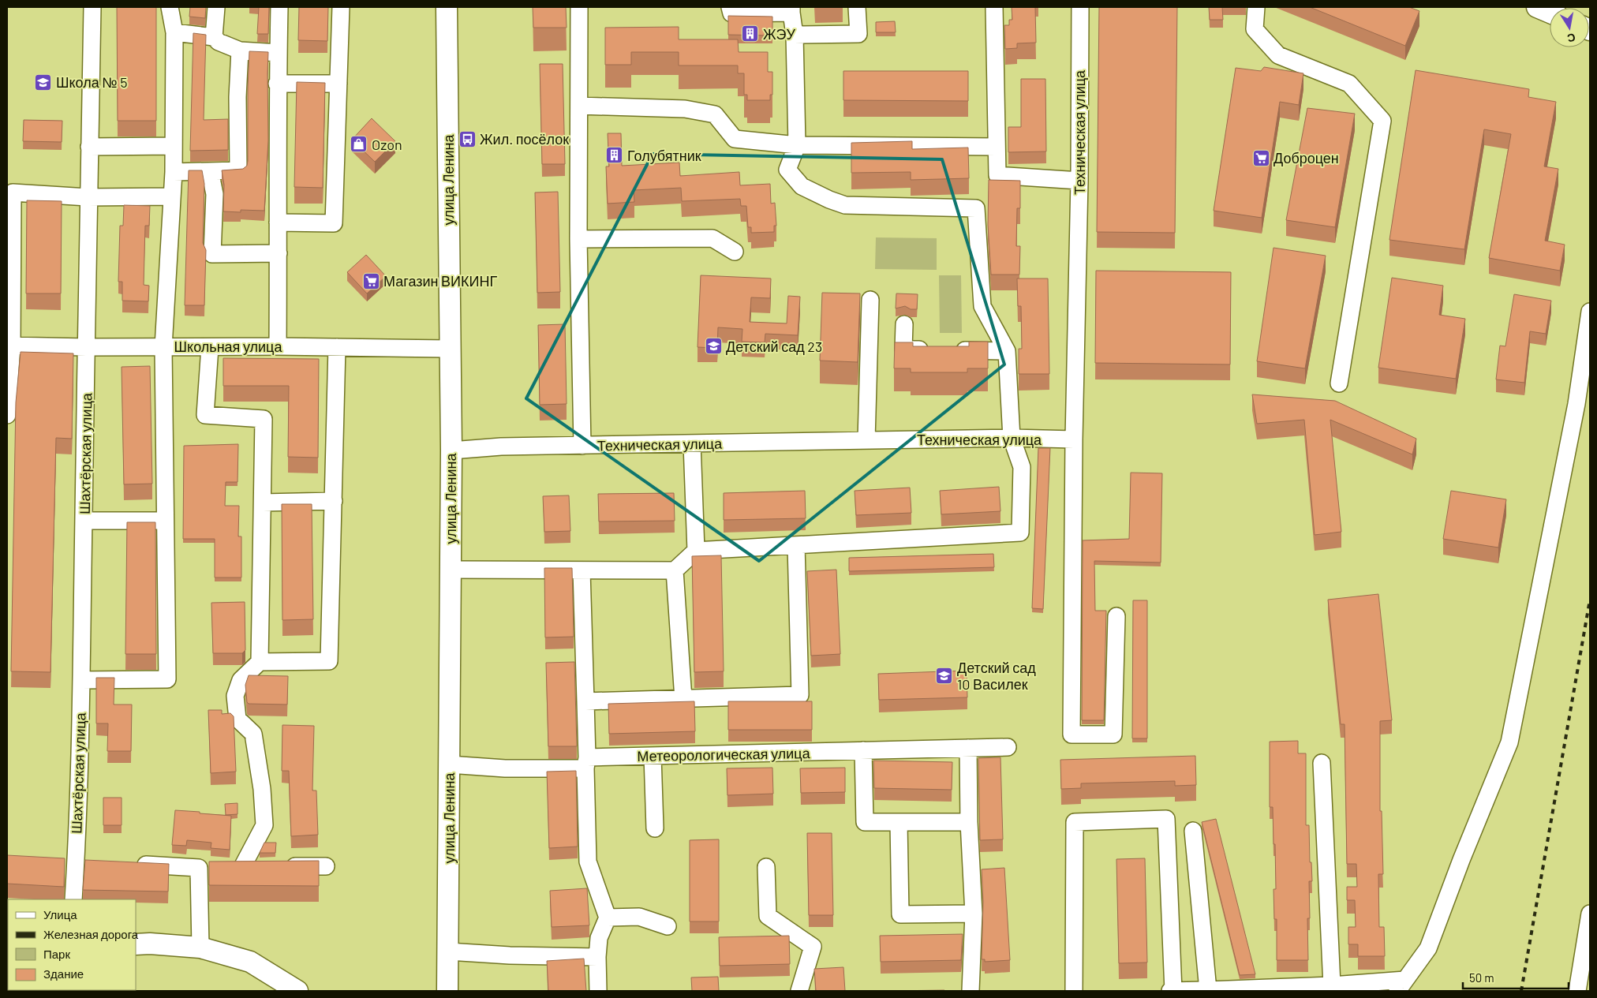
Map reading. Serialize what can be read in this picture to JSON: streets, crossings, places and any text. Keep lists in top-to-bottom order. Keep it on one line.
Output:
{"streets":{"main road":["улица Ленина"],"street":["Техническая улица","Школьная улица","Шахтёрская улица","Метеорологическая улица"]},"crossings":[["Техническая улица","улица Ленина"],["улица Ленина","Школьная улица"],["улица Ленина","Метеорологическая улица"],["Школьная улица","Шахтёрская улица"]],"places":{"building":["ЖЭУ","Голубятник"],"school or university":["Школа № 5","Детский сад 23","Детский сад 10 Василек"],"bus stop":["Жил. посёлок"],"shop":["Ozon"],"supermarket":["Доброцен","Магазин ВИКИНГ"]},"legend":["Улица","Железная дорога","Парк","Здание"],"scale_bar":"50 m","north":"bottom"}
